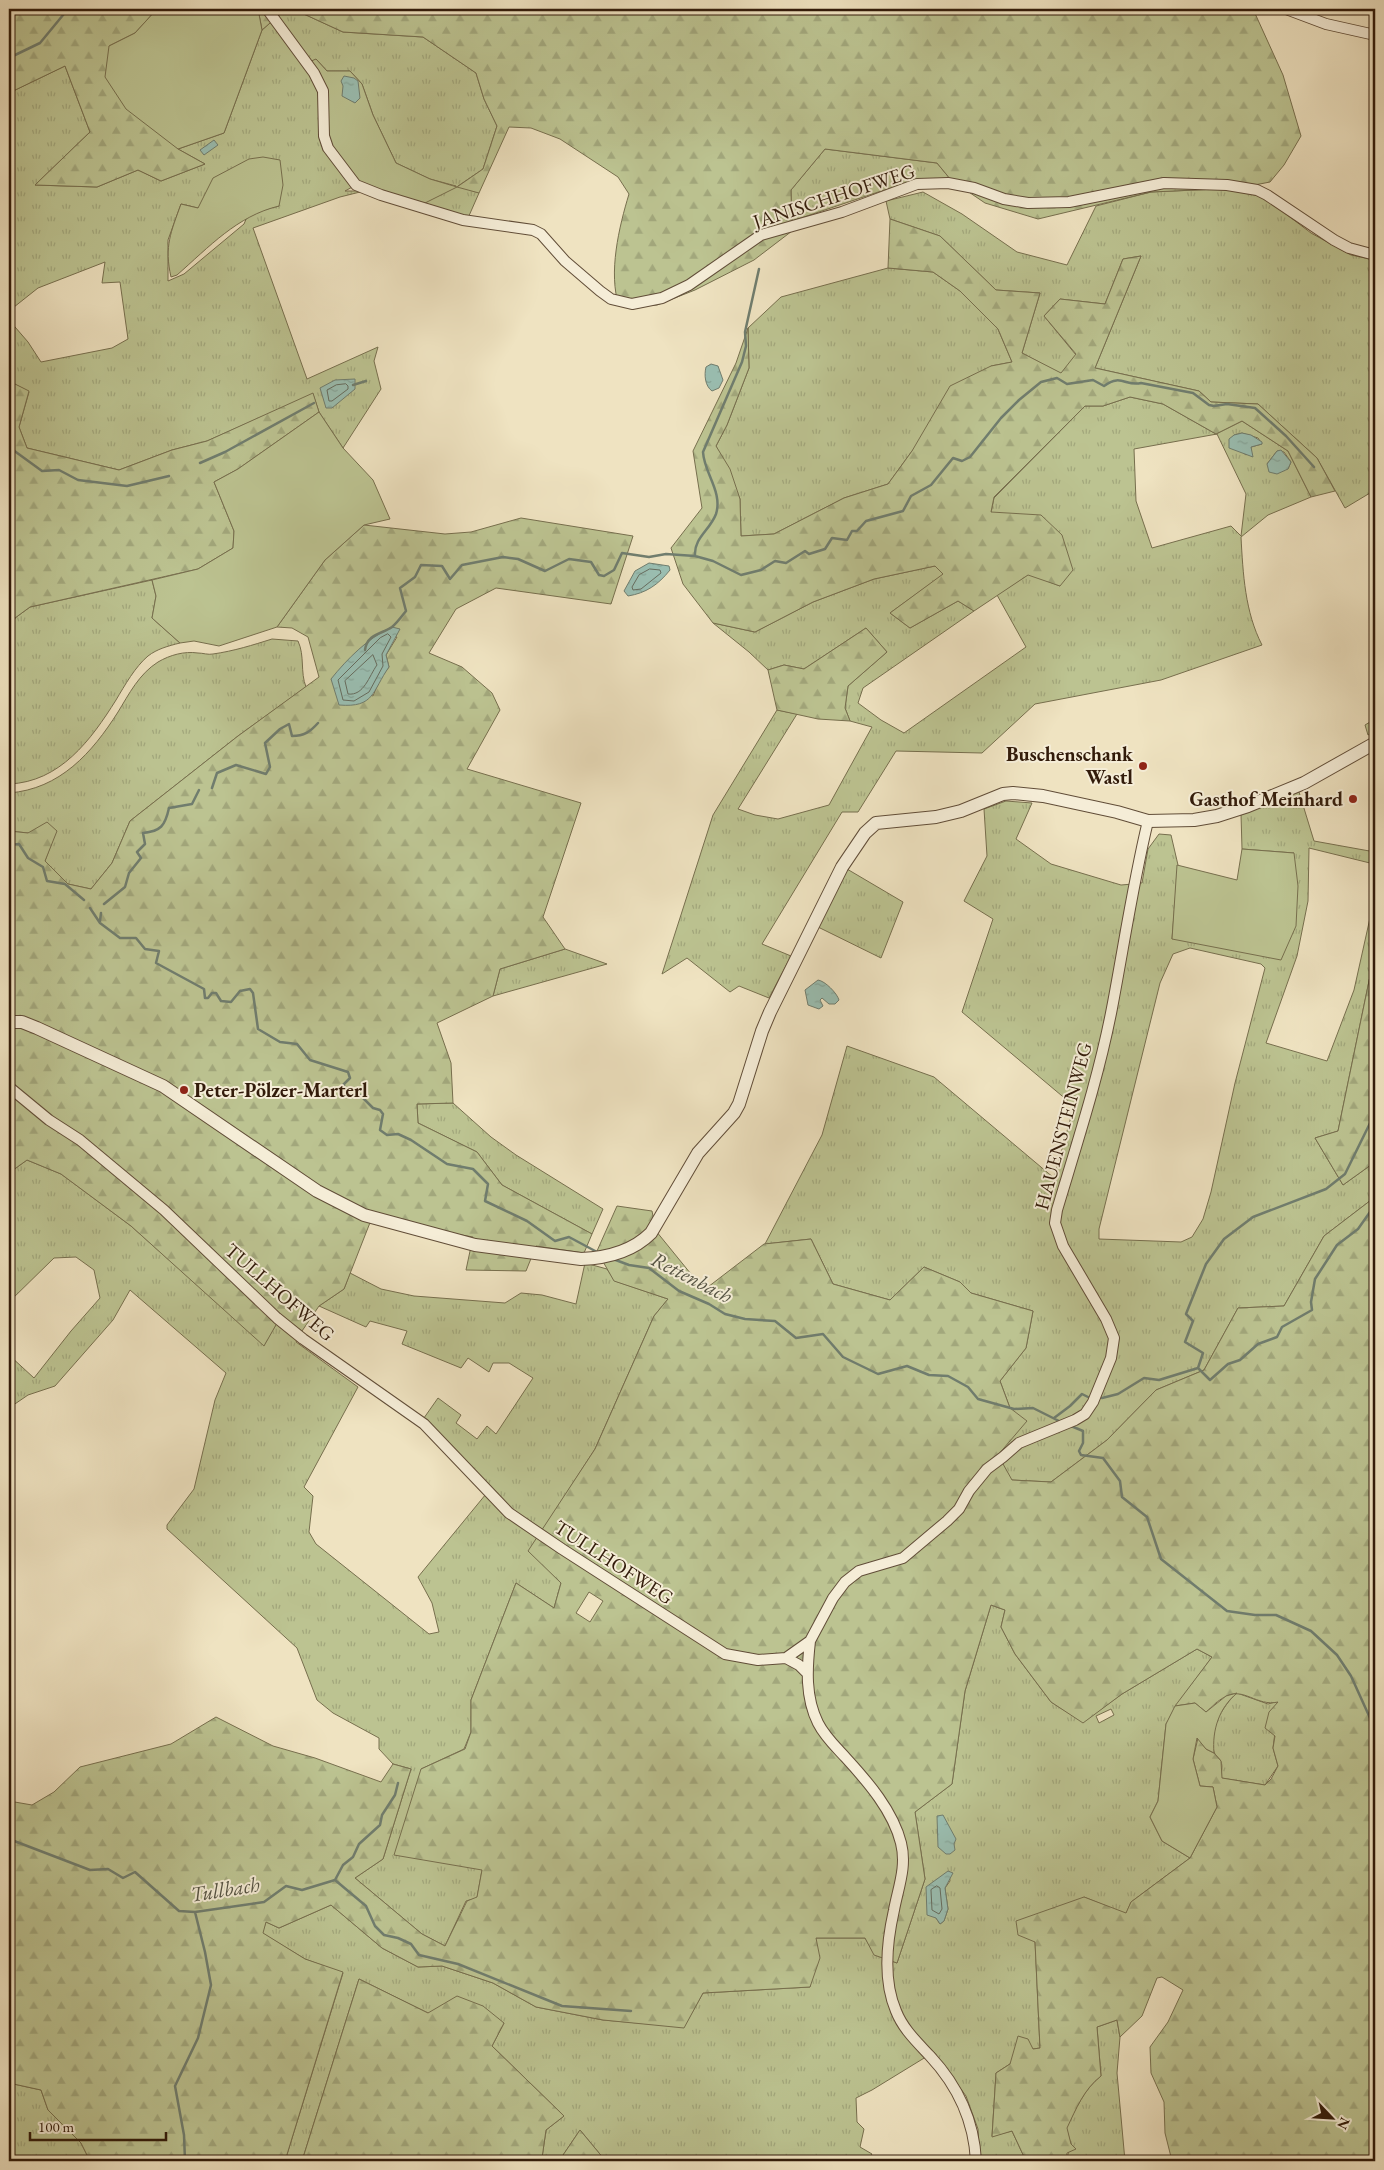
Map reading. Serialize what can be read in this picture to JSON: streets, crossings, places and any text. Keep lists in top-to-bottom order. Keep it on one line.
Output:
{"streets":{"street":["JANISCHHOFWEG","HAUENSTEINWEG","TULLHOFWEG"]},"crossings":[["HAUENSTEINWEG","TULLHOFWEG"]],"water":["Rettenbach","Tullbach"],"places":["Buschenschank Wastl","Gasthof Meinhard","Peter-Pölzer-Marterl"],"scale_bar":"100 m","north":"bottom right"}
